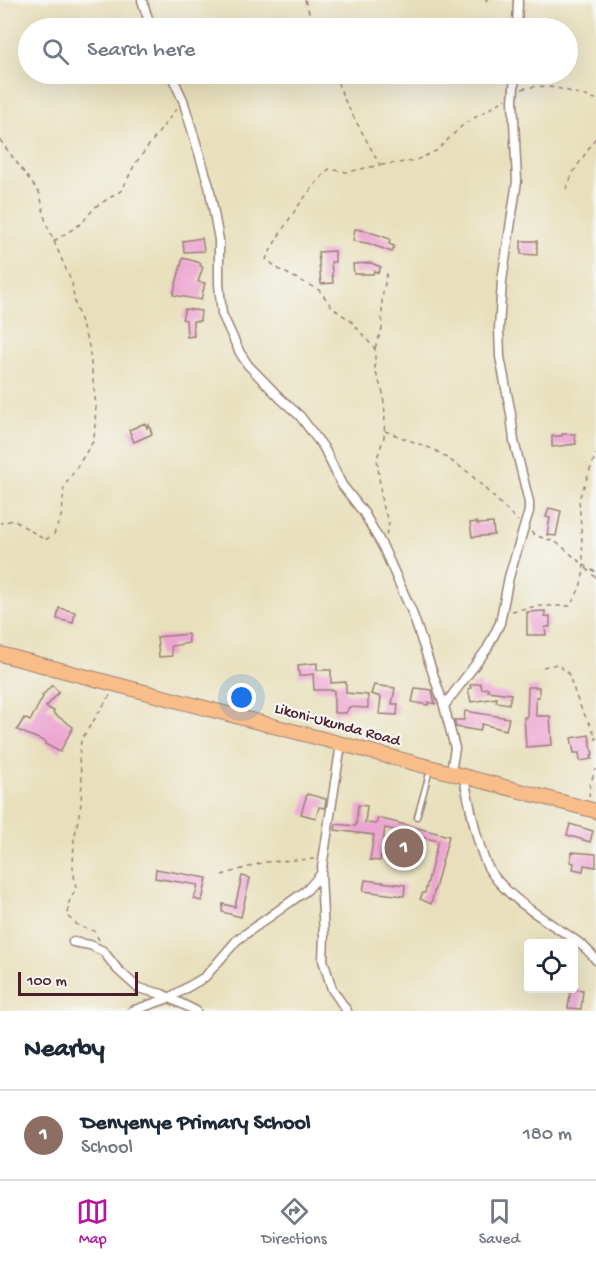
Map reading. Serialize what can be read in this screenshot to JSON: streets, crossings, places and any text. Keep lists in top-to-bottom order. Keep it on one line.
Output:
{"streets":{"highway":["Likoni-Ukunda Road"]},"scale_bar":"100 m","page":{"search":"Search here","pins":"1","scale":"100 m","heading":"Nearby","list":[{"mark":"1","name":"Denyenye Primary School","note":"School","value":"180 m"}],"nav":["Map","Directions","Saved"]}}
